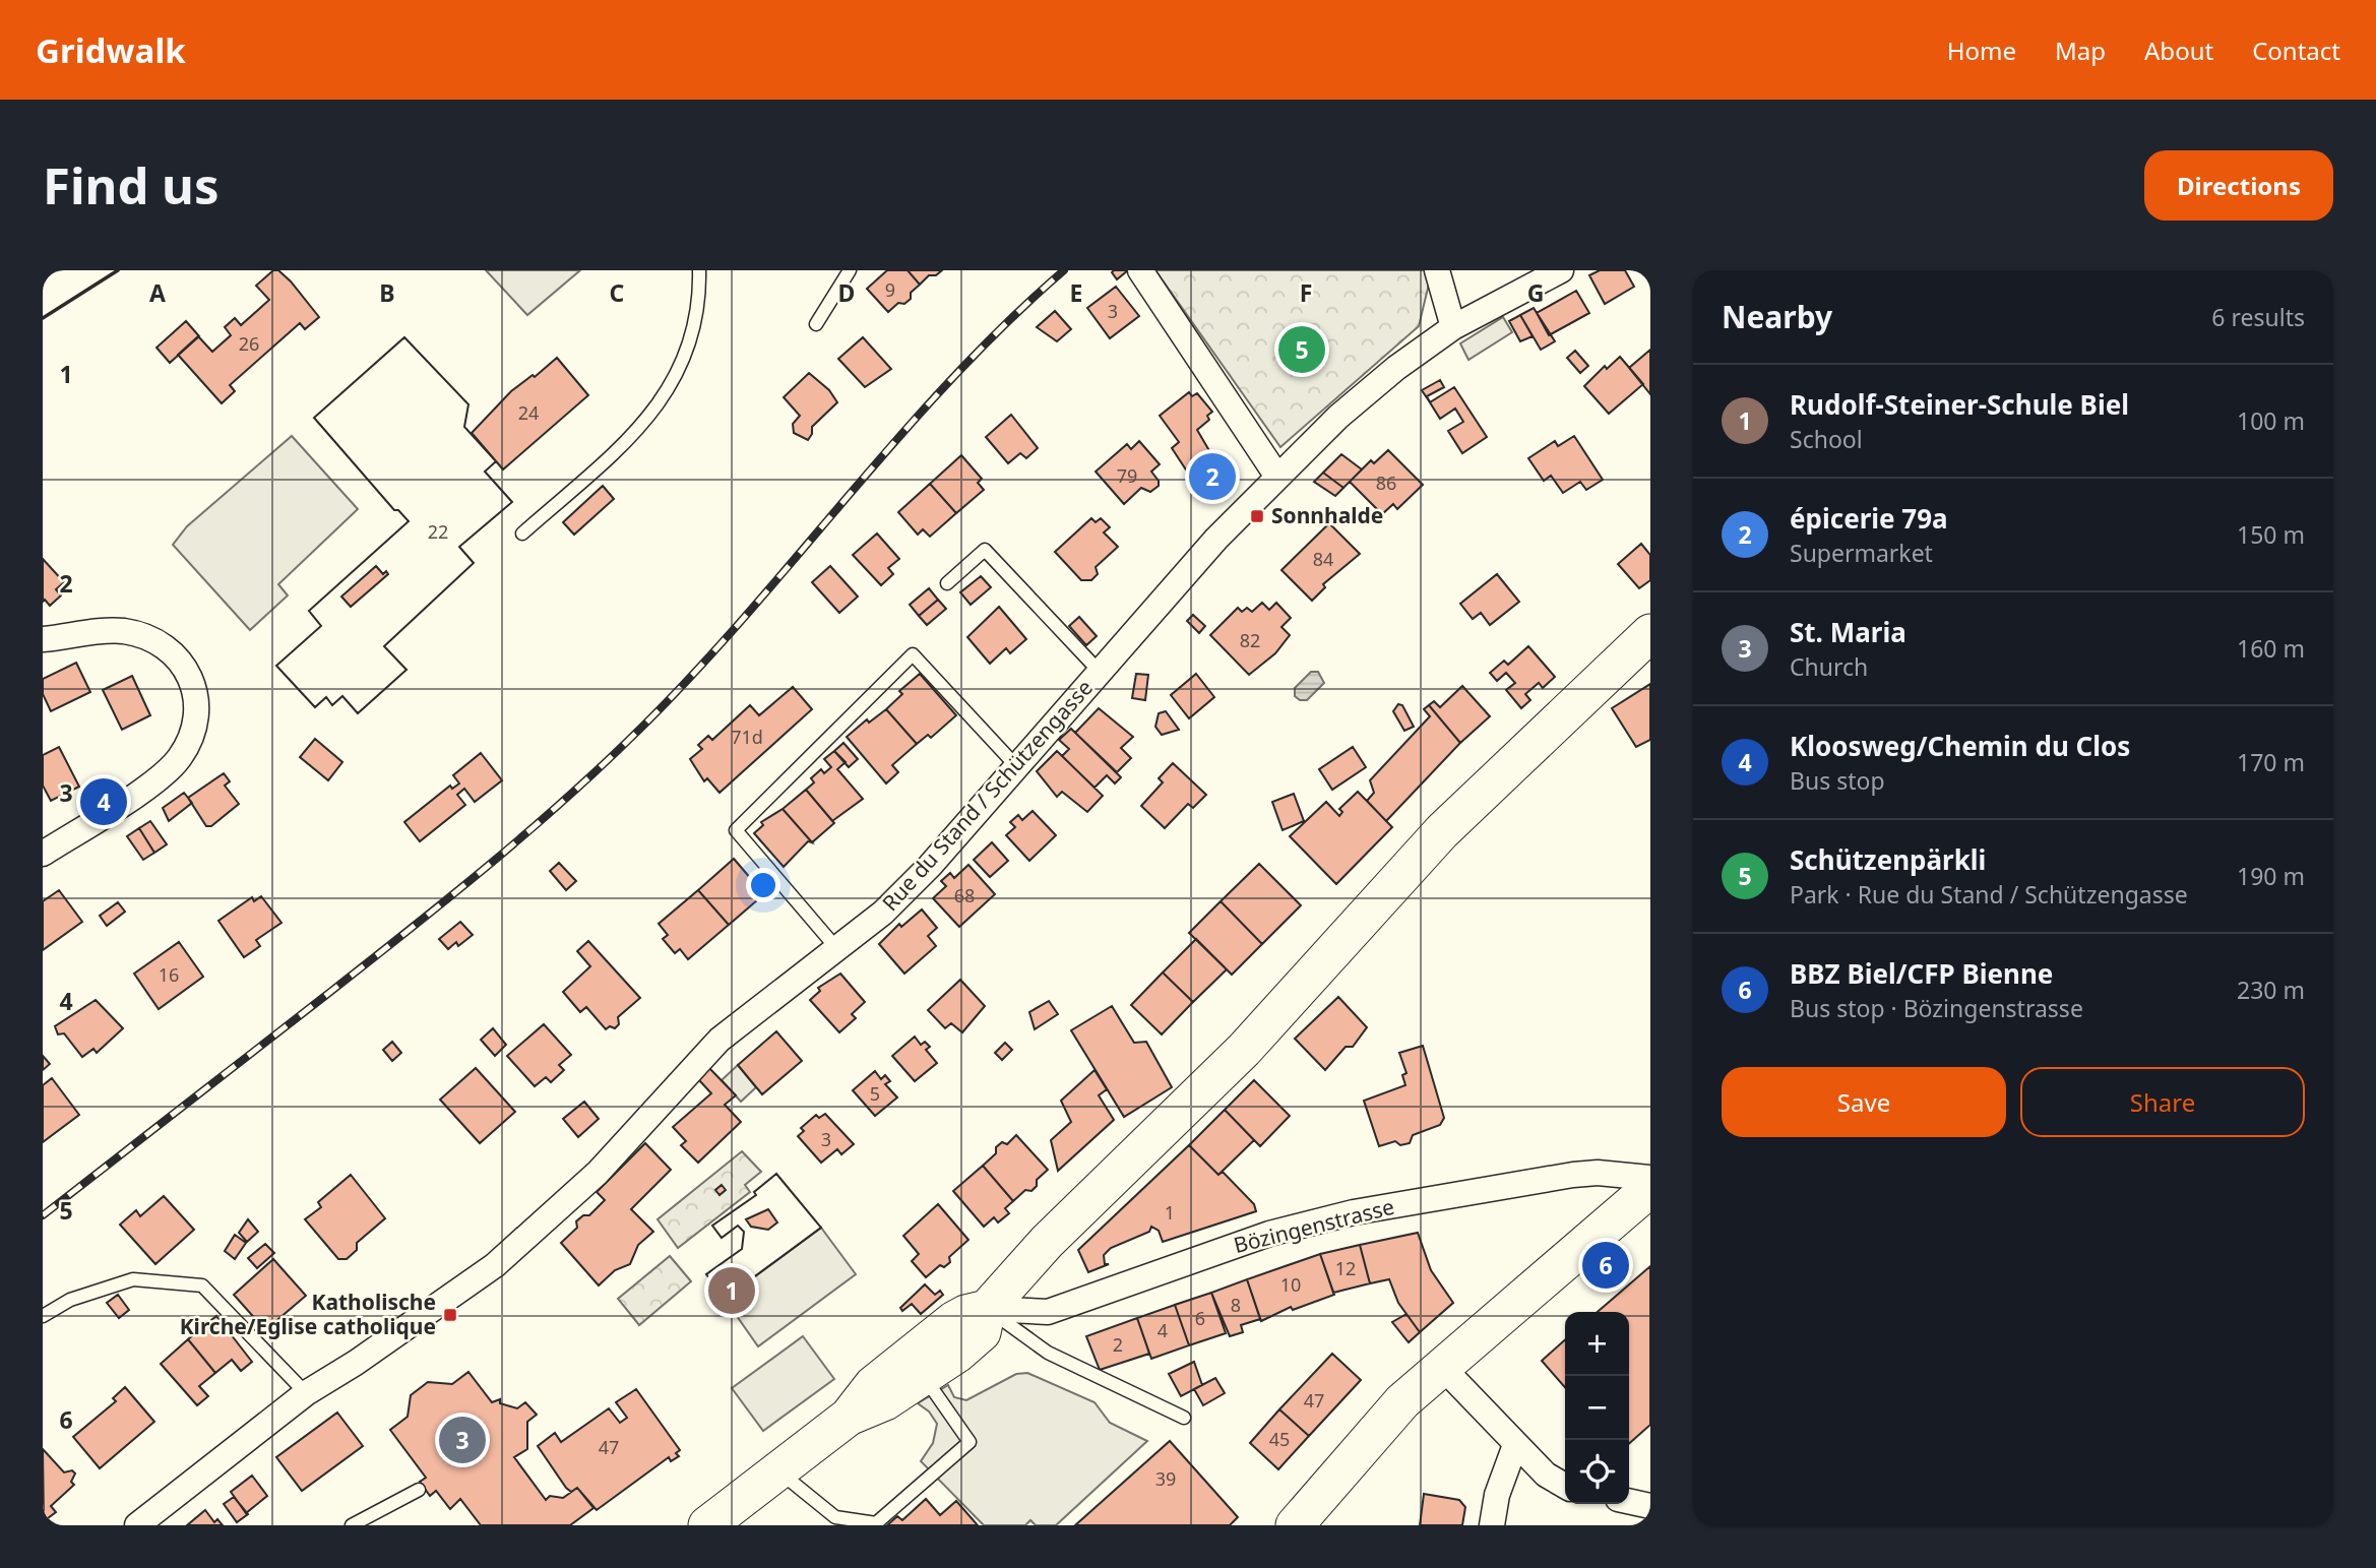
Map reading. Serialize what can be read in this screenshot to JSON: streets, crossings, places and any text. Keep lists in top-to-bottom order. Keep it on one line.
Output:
{"streets":{"street":["Rue du Stand / Schützengasse","Bözingenstrasse"]},"places":{"transit":["Sonnhalde","Katholische Kirche/Eglise catholique"]},"house_numbers":["9","3","26","24","79","86","22","84","82","71d","68","16","5","3","1","12","10","8","6","4","2","47","45","47","39"],"page":{"header":"Gridwalk","nav":["Home","Map","About","Contact"],"buttons":["Directions",["Save","Share"]],"title":"Find us","heading":["Nearby","6 results"],"pins":["5","2","4","6","1","3"],"list":[{"mark":"1","name":"Rudolf-Steiner-Schule Biel","note":"School","value":"100 m"},{"mark":"2","name":"épicerie 79a","note":"Supermarket","value":"150 m"},{"mark":"3","name":"St. Maria","note":"Church","value":"160 m"},{"mark":"4","name":"Kloosweg/Chemin du Clos","note":"Bus stop","value":"170 m"},{"mark":"5","name":"Schützenpärkli","note":"Park · Rue du Stand / Schützengasse","value":"190 m"},{"mark":"6","name":"BBZ Biel/CFP Bienne","note":"Bus stop · Bözingenstrasse","value":"230 m"}],"map_buttons":["+","−"]},"grid":{"columns":["A","B","C","D","E","F","G"],"rows":["1","2","3","4","5","6"]}}
